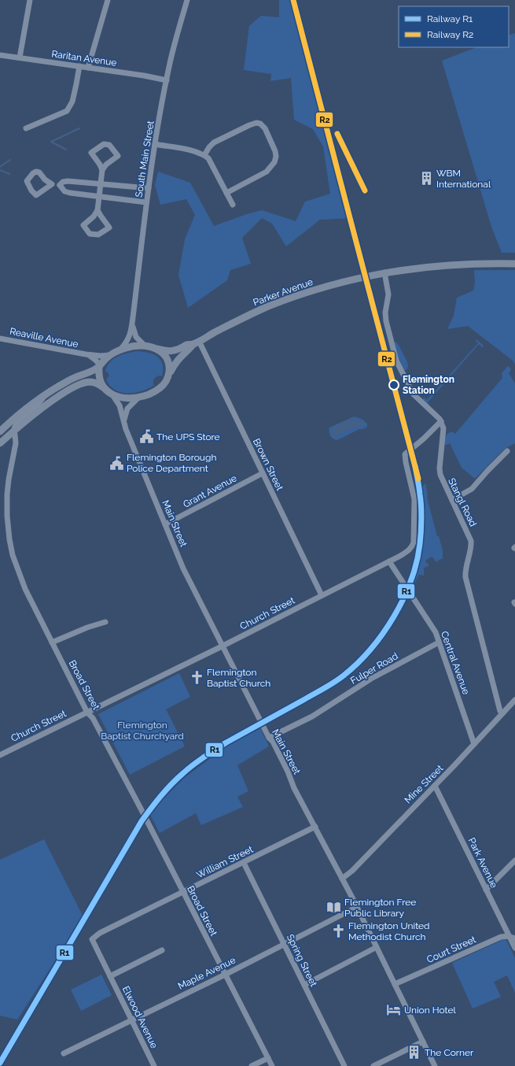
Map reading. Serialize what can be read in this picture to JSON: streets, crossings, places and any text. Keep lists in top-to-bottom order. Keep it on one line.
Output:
{"streets":{"main road":["Parker Avenue"],"street":["Raritan Avenue","South Main Street","Reaville Avenue","Brown Street","Grant Avenue","Stangl Road","Main Street","Church Street","Central Avenue","Fulper Road","Broad Street","Mine Street","William Street","Park Avenue","Court Street","Spring Street","Maple Avenue","Elwood Avenue"]},"crossings":[["Raritan Avenue","South Main Street"],["South Main Street","Parker Avenue"],["South Main Street","Reaville Avenue"],["South Main Street","Main Street"],["Parker Avenue","Reaville Avenue"],["Parker Avenue","Brown Street"],["Parker Avenue","Main Street"],["Reaville Avenue","Main Street"],["Brown Street","Grant Avenue"],["Brown Street","Church Street"],["Grant Avenue","Main Street"],["Stangl Road","Church Street"],["Stangl Road","Mine Street"],["Main Street","Church Street"],["Main Street","Fulper Road"],["Main Street","Mine Street"],["Main Street","William Street"],["Main Street","Court Street"],["Main Street","Maple Avenue"],["Church Street","Central Avenue"],["Church Street","Broad Street"],["Central Avenue","Fulper Road"],["Central Avenue","Mine Street"],["Broad Street","William Street"],["Broad Street","Maple Avenue"],["Mine Street","Park Avenue"],["William Street","Spring Street"],["William Street","Elwood Avenue"],["Park Avenue","Court Street"],["Spring Street","Maple Avenue"],["Maple Avenue","Elwood Avenue"]],"parks":["Flemington Baptist Churchyard"],"places":{"building":["WBM International","The Corner"],"other":["Flemington Station"],"public building":["The UPS Store","Flemington Borough Police Department"],"church":["Flemington Baptist Church","Flemington United Methodist Church"],"library":["Flemington Free Public Library"],"hotel":["Union Hotel"]},"lines":["rail line R2","rail line R1"],"legend":["Railway R1","Railway R2"]}
